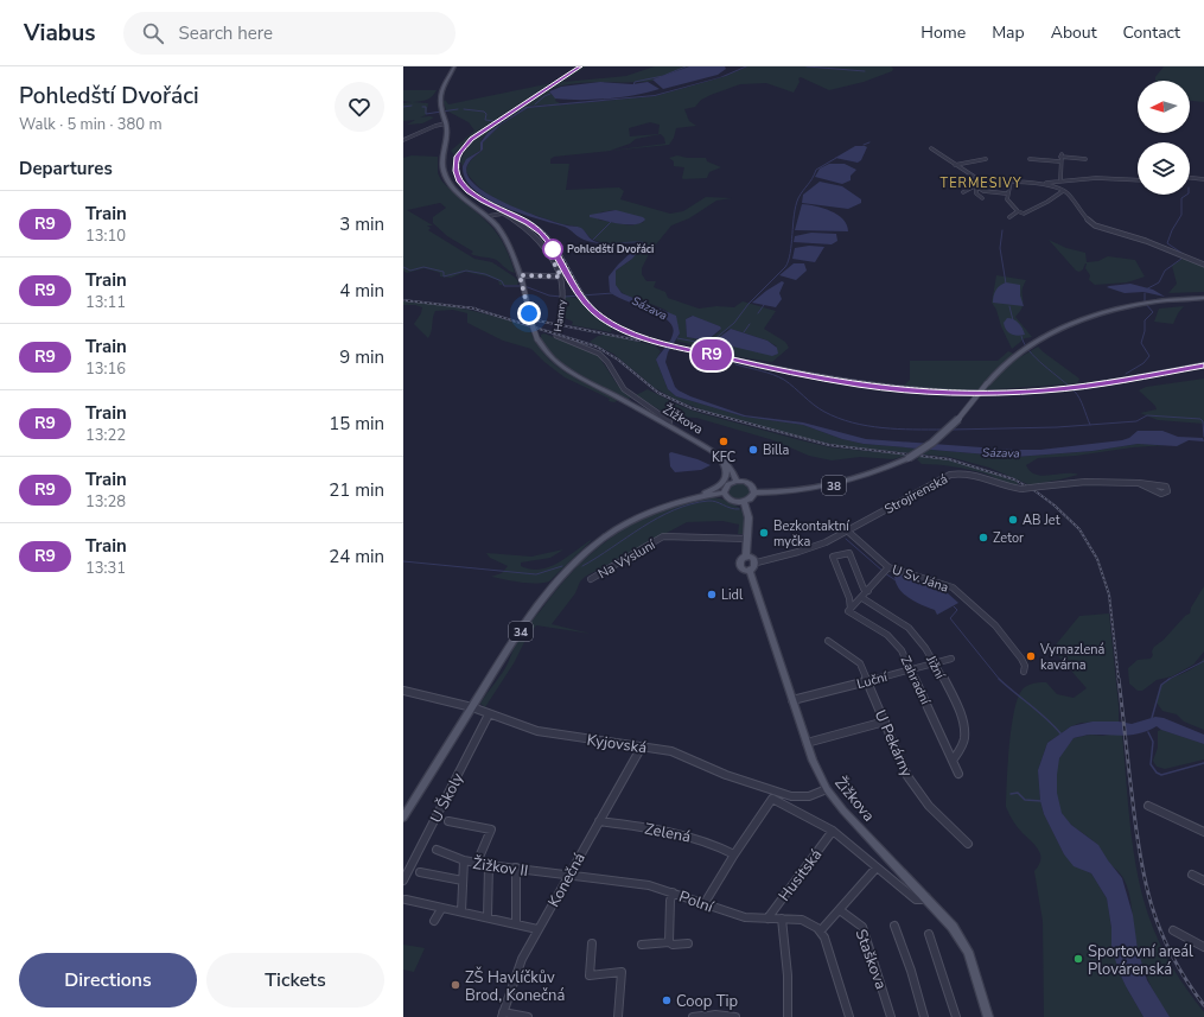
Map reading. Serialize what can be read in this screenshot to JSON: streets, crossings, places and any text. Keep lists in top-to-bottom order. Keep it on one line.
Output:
{"streets":{"main road":["Žižkova","38","34"],"street":["Hamry","Strojírenská","Na Výsluní","U Sv. Jána","Jižní","Luční","Zahradní","Kyjovská","U Pekárny","U Školy","Zelená","Žižkov II","Husitská","Konečná","Polní","Staškova"]},"crossings":[["Hamry","Žižkova"],["Žižkova","38"],["Žižkova","Strojírenská"],["Žižkova","Na Výsluní"],["Žižkova","34"],["Žižkova","Luční"],["Žižkova","Kyjovská"],["38","34"],["Strojírenská","U Sv. Jána"],["34","Kyjovská"],["Jižní","Luční"],["Jižní","Zahradní"],["Luční","Zahradní"],["Luční","U Pekárny"],["Kyjovská","U Školy"],["Kyjovská","Konečná"],["Zelená","Konečná"],["Žižkov II","Konečná"],["Žižkov II","Polní"],["Husitská","Polní"],["Konečná","Polní"]],"districts":["TERMESIVY"],"water":["Sázava"],"places":["Pohledští Dvořáci","KFC","Billa","AB Jet","Bezkontaktní myčka","Zetor","Lidl","Vymazlená kavárna","Sportovní areál Plovárenská","ZŠ Havlíčkův Brod, Konečná","Coop Tip"],"north":"left","page":{"header":"Viabus","search":"Search here","nav":["Home","Map","About","Contact"],"heading":[["Pohledští Dvořáci","Walk · 5 min · 380 m"],"Departures"],"on_map":"R9","list":[{"mark":"R9","name":"Train","note":"13:10","value":"3 min"},{"mark":"R9","name":"Train","note":"13:11","value":"4 min"},{"mark":"R9","name":"Train","note":"13:16","value":"9 min"},{"mark":"R9","name":"Train","note":"13:22","value":"15 min"},{"mark":"R9","name":"Train","note":"13:28","value":"21 min"},{"mark":"R9","name":"Train","note":"13:31","value":"24 min"}],"buttons":["Directions","Tickets"]}}
